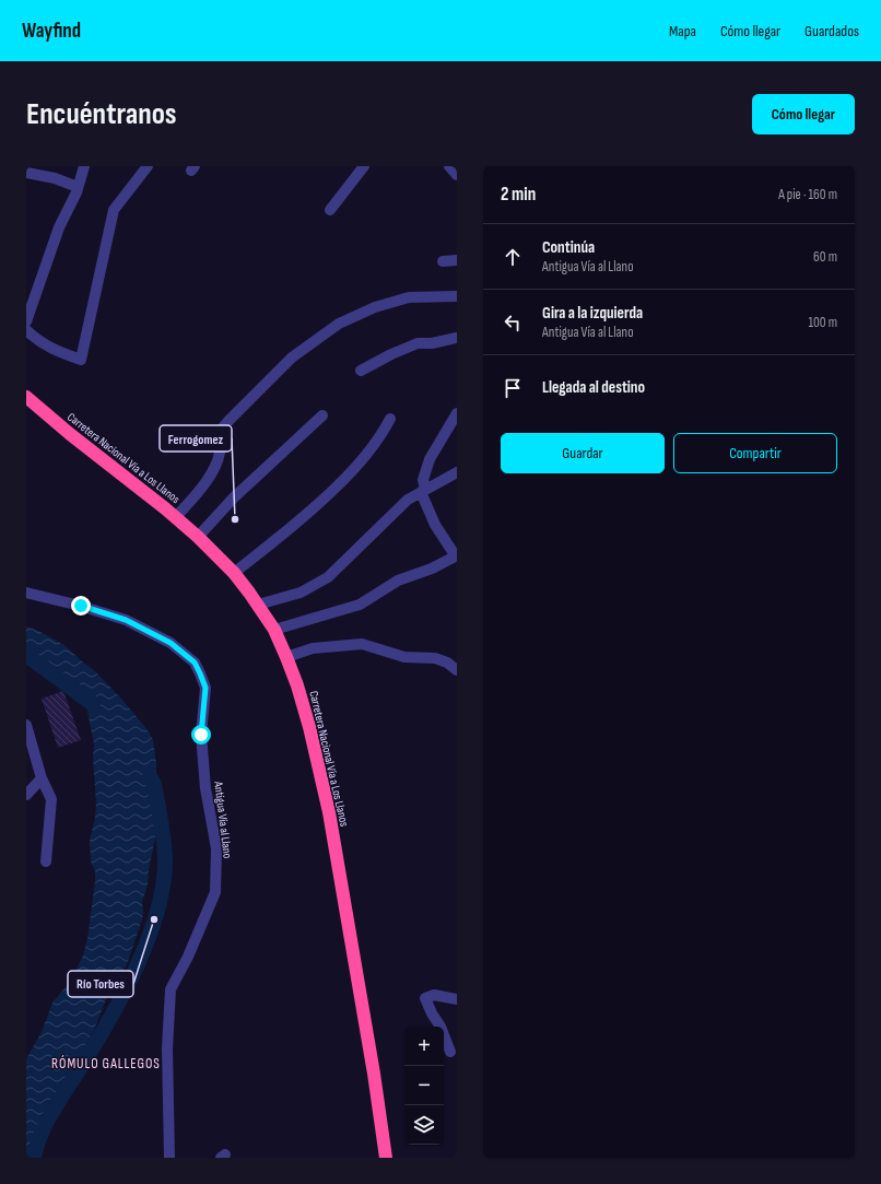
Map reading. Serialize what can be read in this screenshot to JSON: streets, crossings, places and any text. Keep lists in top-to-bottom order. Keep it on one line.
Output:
{"streets":{"highway":["Carretera Nacional Vía a Los Llanos"],"street":["Antigua Vía al Llano"]},"districts":["RÓMULO GALLEGOS"],"places":["Ferrogomez","Río Torbes"],"page":{"header":"Wayfind","nav":["Mapa","Cómo llegar","Guardados"],"buttons":["Cómo llegar",["Guardar","Compartir"]],"title":"Encuéntranos","heading":["2 min","A pie · 160 m"],"list":[["Continúa","Antigua Vía al Llano","60 m"],["Gira a la izquierda","Antigua Vía al Llano","100 m"],"Llegada al destino"],"map_buttons":["+","−"]}}
